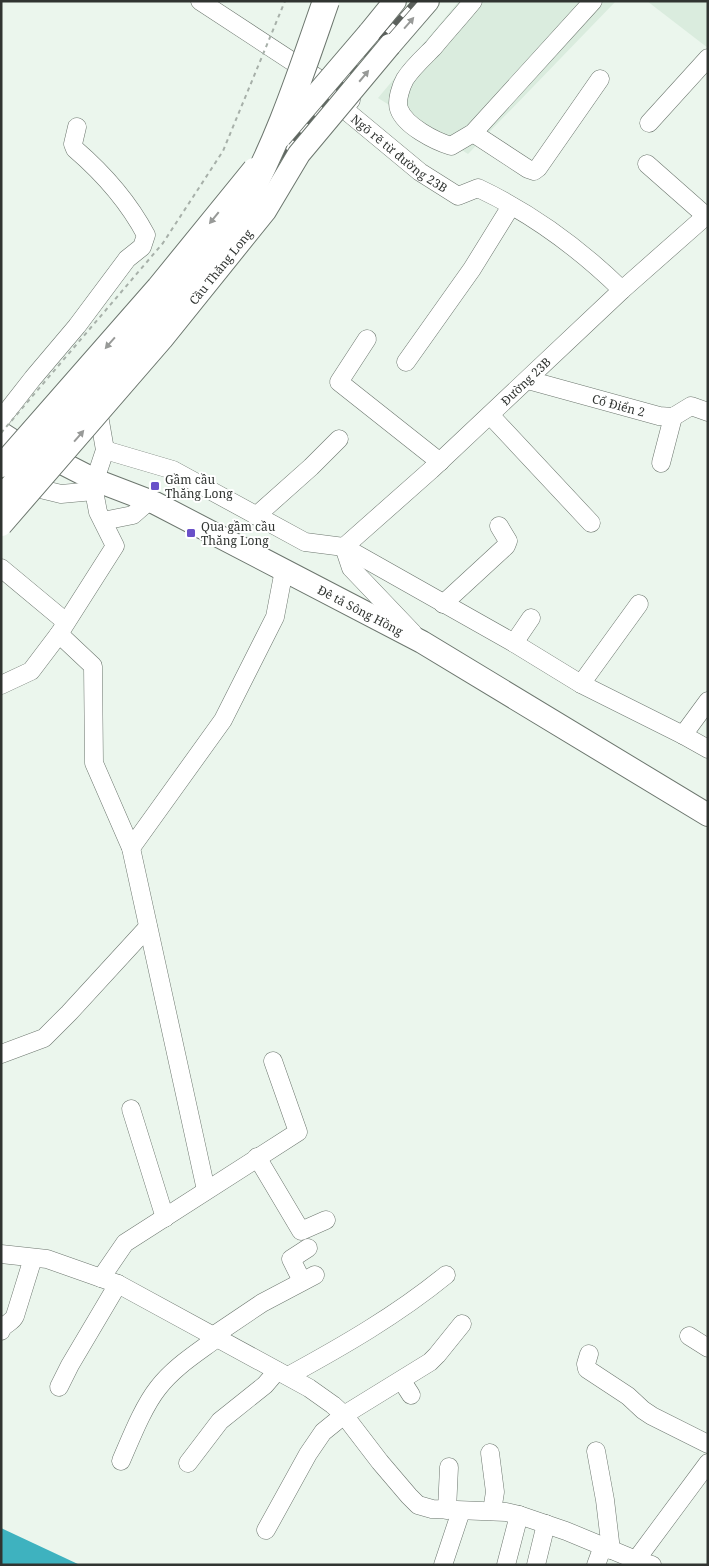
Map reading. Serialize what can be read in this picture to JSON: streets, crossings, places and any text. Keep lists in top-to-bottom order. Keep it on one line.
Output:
{"streets":{"highway":["Cầu Thăng Long"],"main road":["Đê tả Sông Hồng"],"street":["Ngõ rẽ từ đường 23B","Đường 23B","Cổ Điển 2"]},"crossings":[["Ngõ rẽ từ đường 23B","Đường 23B"],["Đường 23B","Cổ Điển 2"]],"places":{"transit":["Gầm cầu Thăng Long","Qua gầm cầu Thăng Long"]}}
